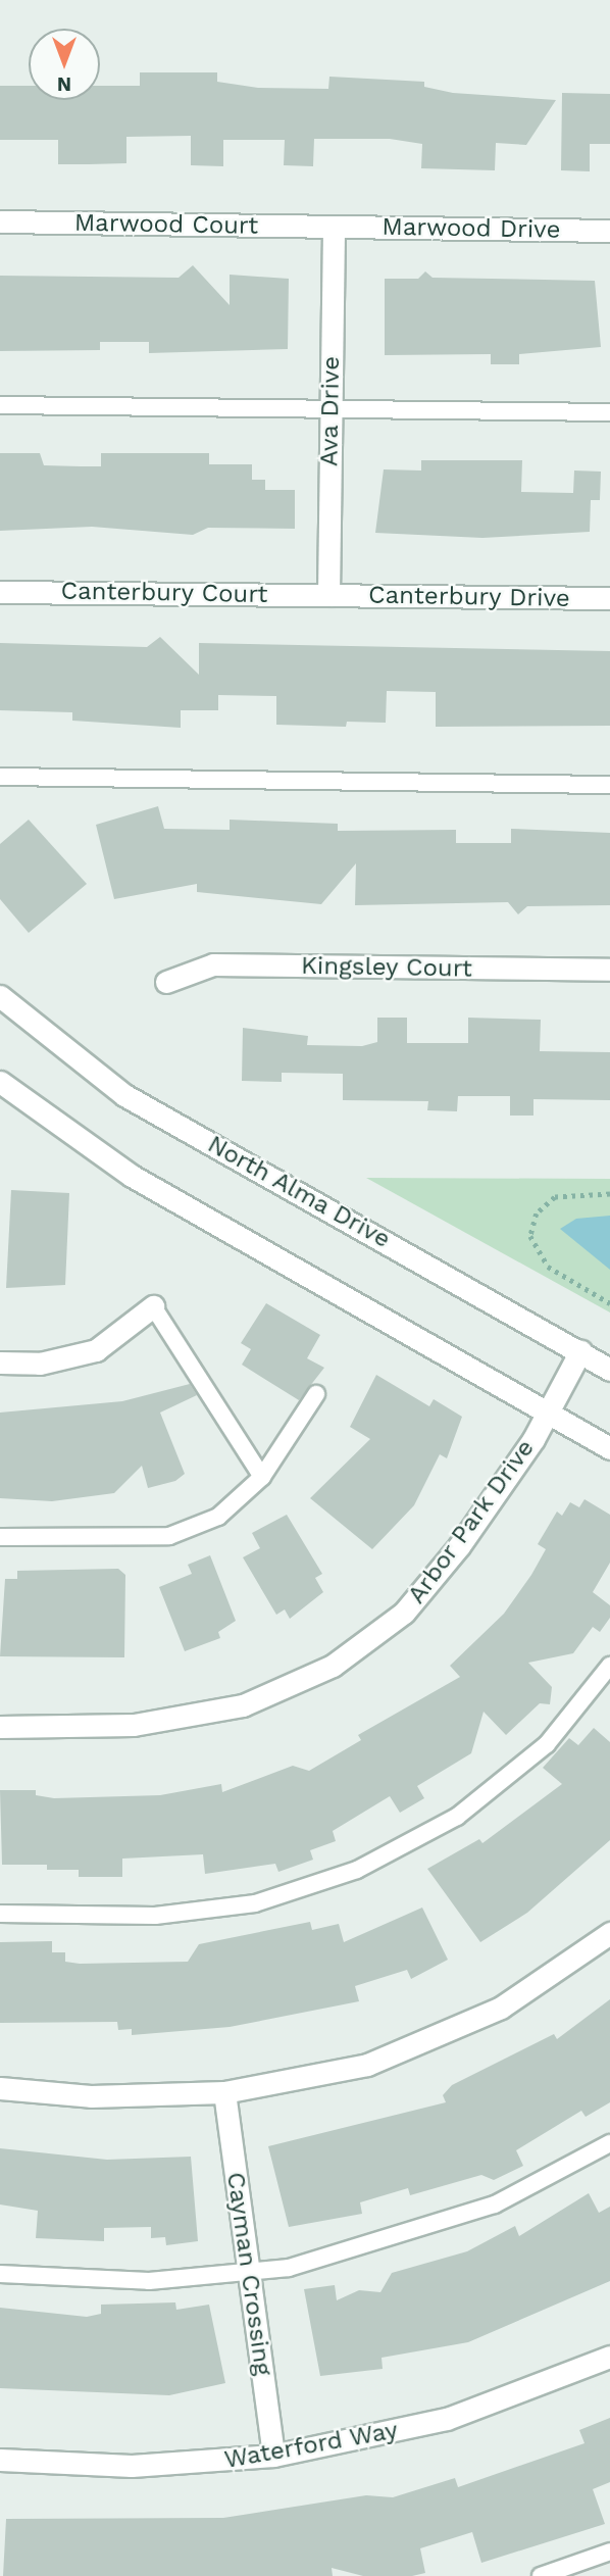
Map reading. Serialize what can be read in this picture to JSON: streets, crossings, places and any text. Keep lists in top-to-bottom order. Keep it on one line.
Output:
{"streets":{"street":["Marwood Court","Marwood Drive","Ava Drive","Canterbury Court","Canterbury Drive","Kingsley Court","North Alma Drive","Arbor Park Drive","Cayman Crossing","Waterford Way"]},"crossings":[["Marwood Court","Marwood Drive"],["Marwood Court","Ava Drive"],["Marwood Drive","Ava Drive"],["Ava Drive","Canterbury Court"],["Ava Drive","Canterbury Drive"],["Canterbury Court","Canterbury Drive"],["North Alma Drive","Arbor Park Drive"],["Cayman Crossing","Waterford Way"]],"north":"bottom"}
